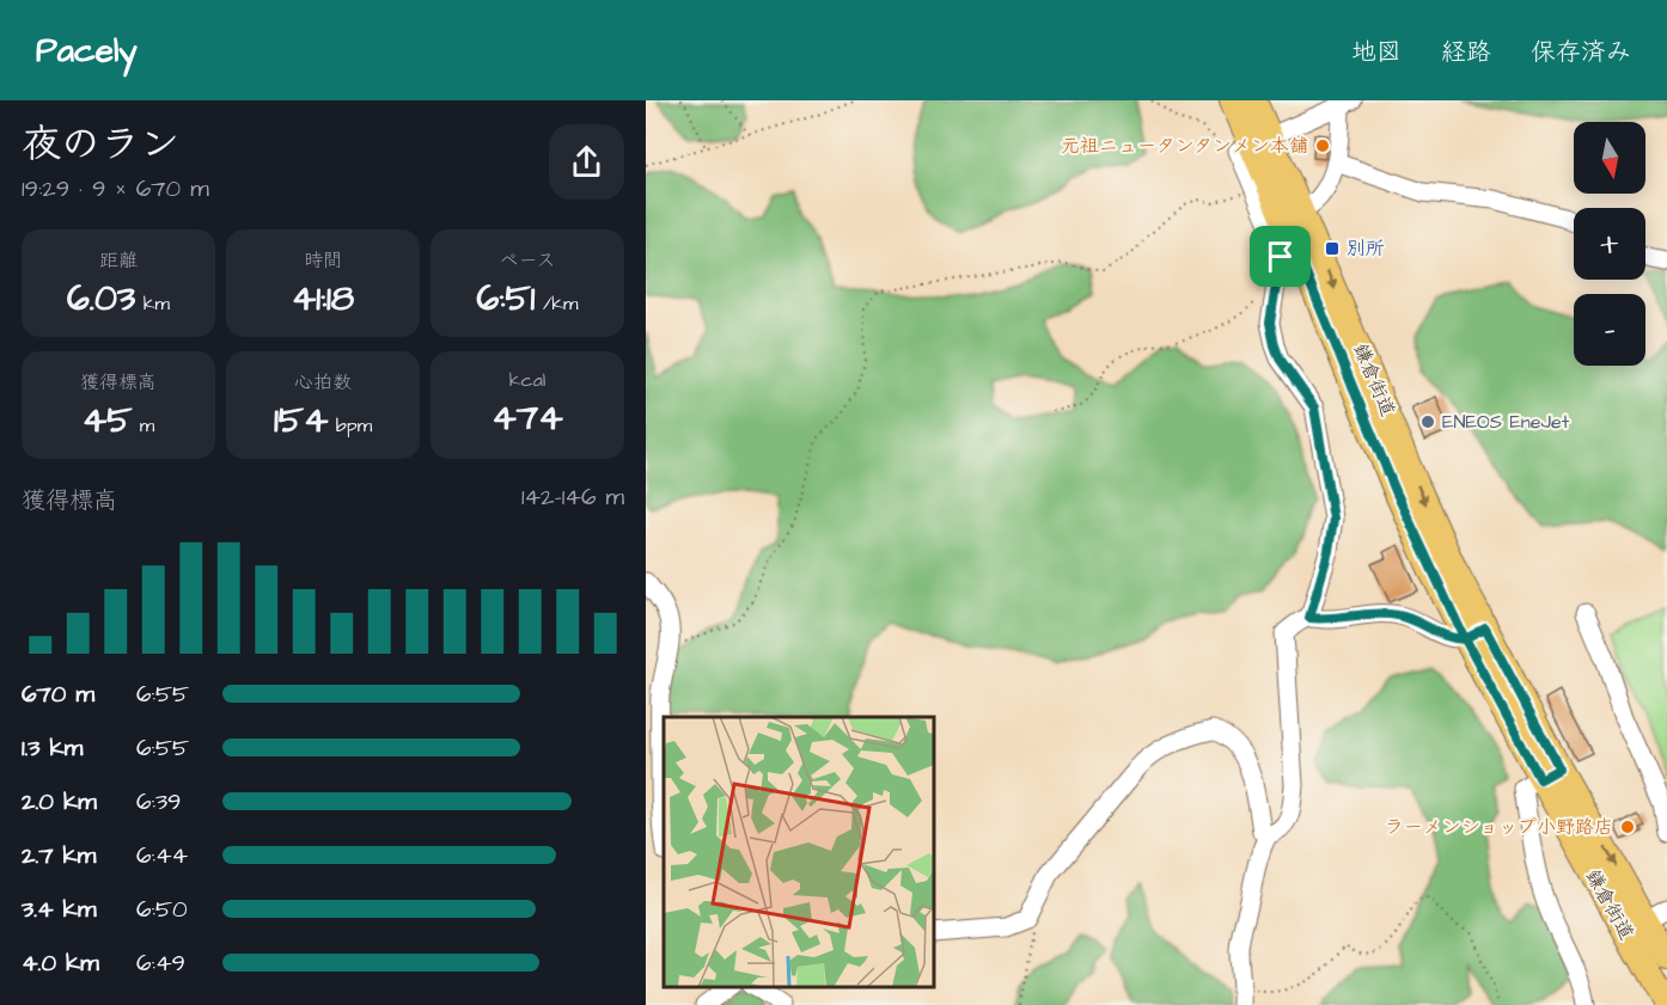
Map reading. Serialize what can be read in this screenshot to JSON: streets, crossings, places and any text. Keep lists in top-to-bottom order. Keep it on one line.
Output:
{"streets":{"main road":["鎌倉街道"]},"places":{"other":["元祖ニュータンタンメン本舗","ENEOS EneJet","ラーメンショップ小野路店"],"transit":["別所"]},"north":"bottom","page":{"header":"Pacely","nav":["地図","経路","保存済み"],"heading":["夜のラン","19:29 · 9 × 670 m"],"map_buttons":["+","−"],"stats":[["距離","6.03 km"],["時間","41:18"],["ペース","6:51 /km"],["獲得標高","45 m"],["心拍数","154 bpm"],["kcal","474"]],"chart":["獲得標高","142–146 m"],"list":[{"name":"670 m","note":"6:55"},{"name":"1.3 km","note":"6:55"},{"name":"2.0 km","note":"6:39"},{"name":"2.7 km","note":"6:44"},{"name":"3.4 km","note":"6:50"},{"name":"4.0 km","note":"6:49"}]}}
